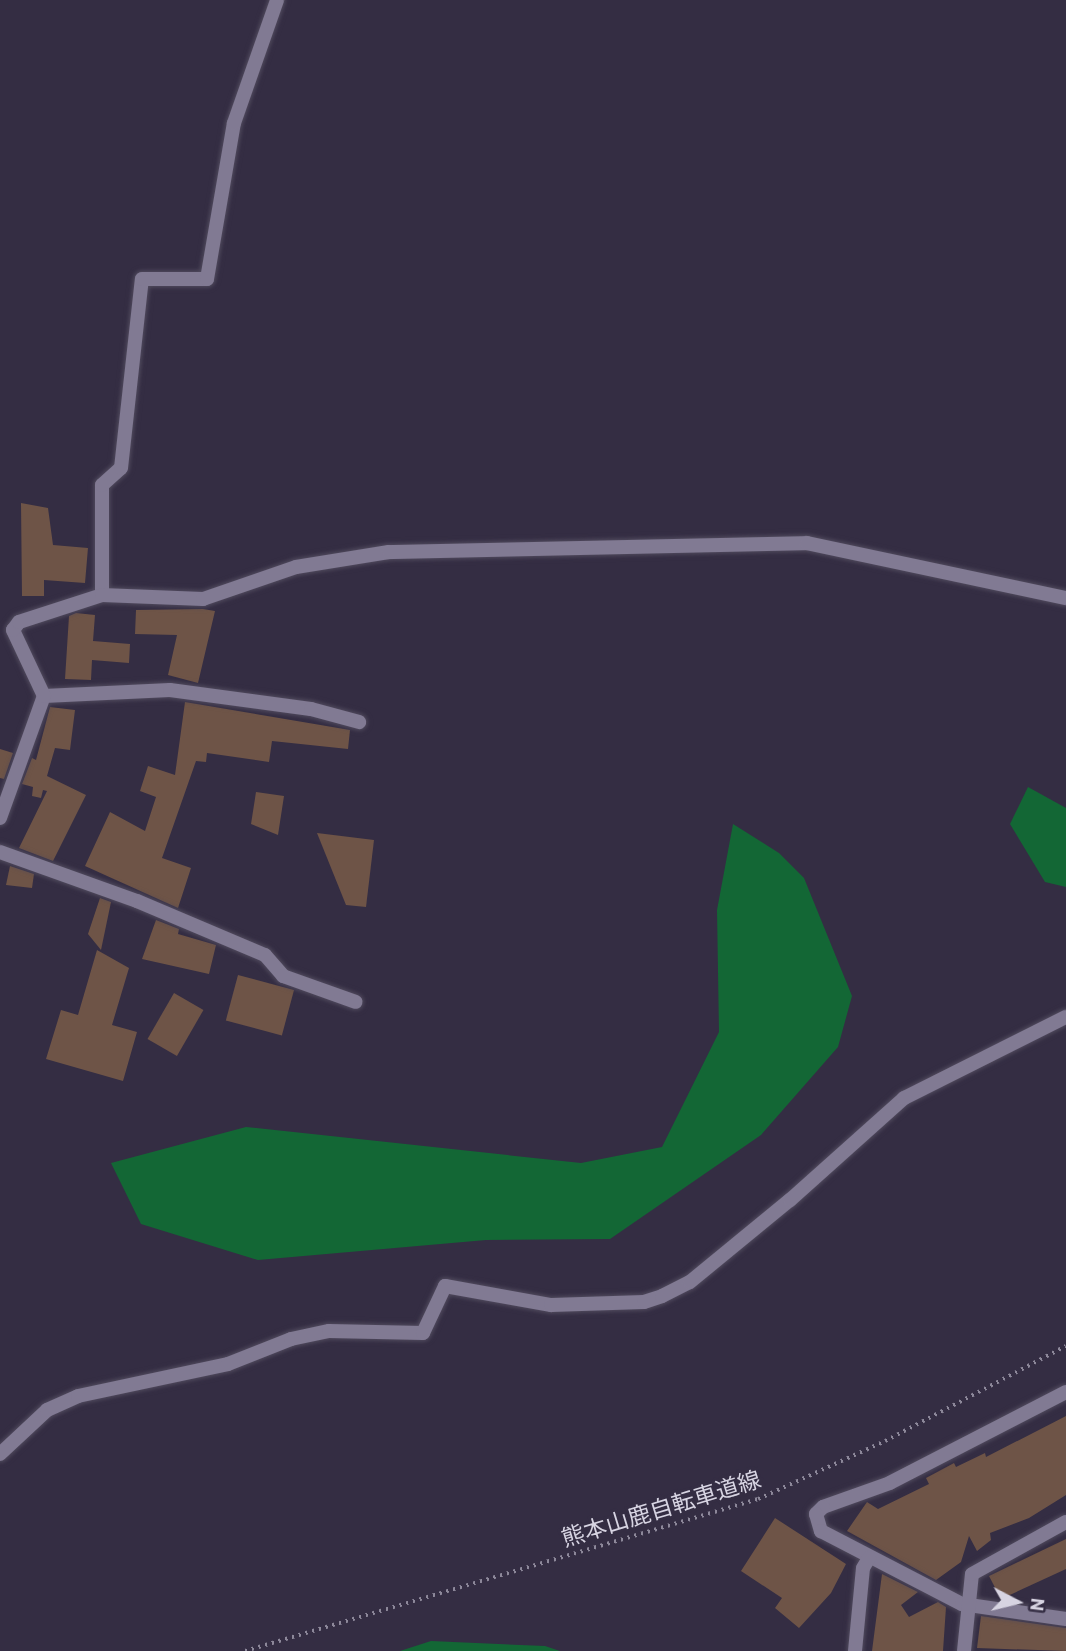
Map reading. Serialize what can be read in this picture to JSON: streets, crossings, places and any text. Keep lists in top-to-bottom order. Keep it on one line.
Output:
{"streets":{"path":["熊本山鹿自転車道線"]},"north":"right"}
